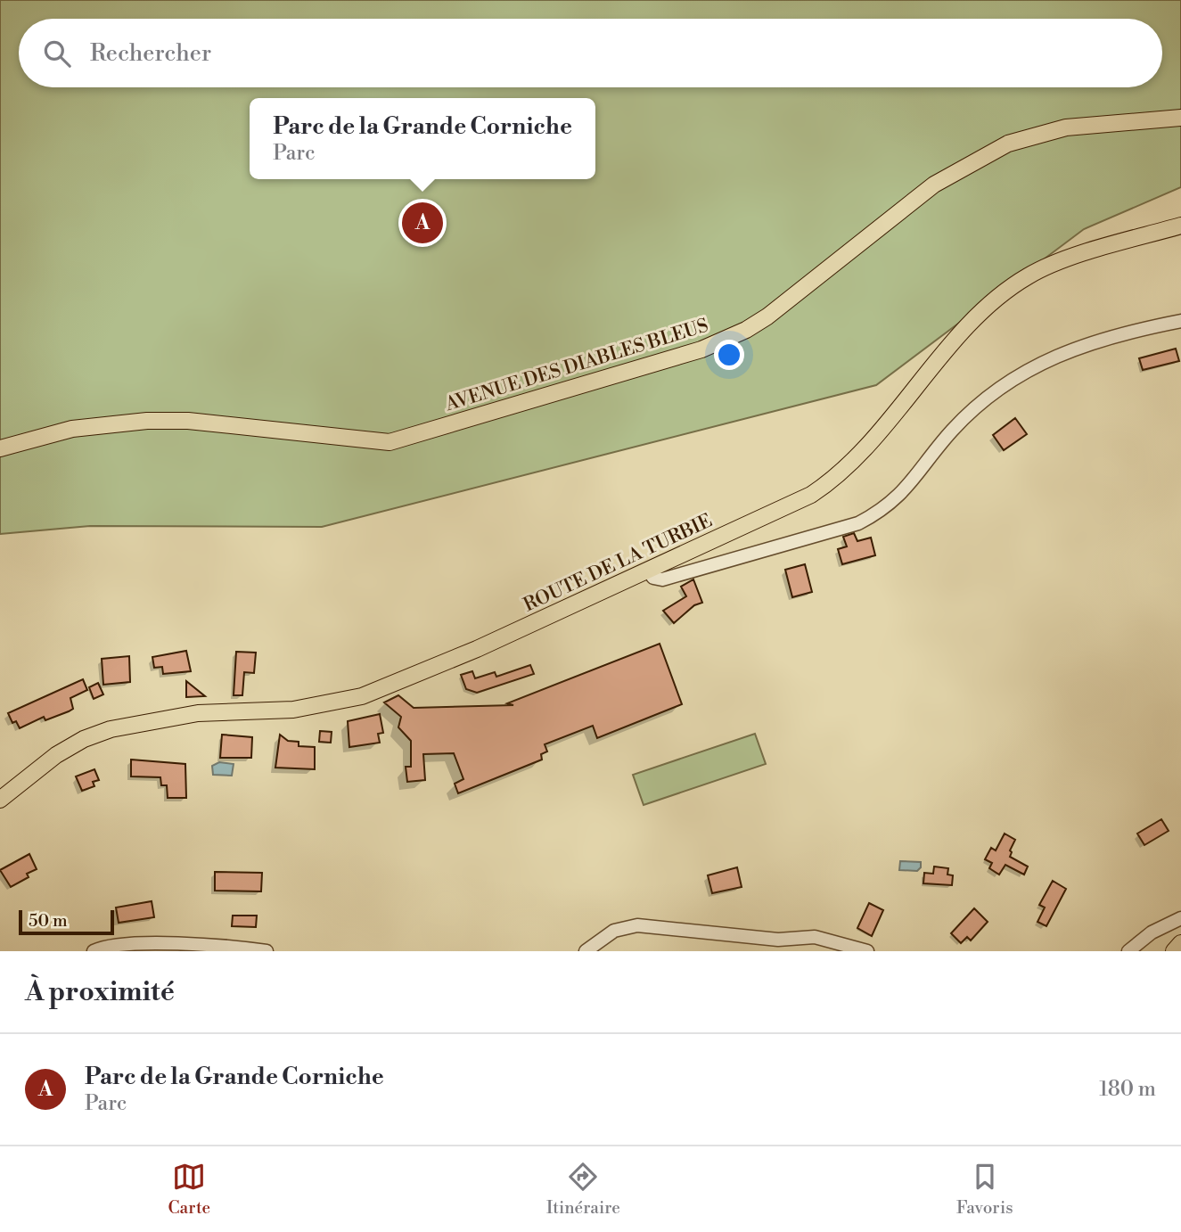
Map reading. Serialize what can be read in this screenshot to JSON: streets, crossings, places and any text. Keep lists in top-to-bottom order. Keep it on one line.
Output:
{"streets":{"main road":["AVENUE DES DIABLES BLEUS","ROUTE DE LA TURBIE"]},"scale_bar":"50 m","page":{"search":"Rechercher","popup":["Parc de la Grande Corniche","Parc"],"pins":"A","scale":"50 m","heading":"À proximité","list":[{"mark":"A","name":"Parc de la Grande Corniche","note":"Parc","value":"180 m"}],"nav":["Carte","Itinéraire","Favoris"]}}
